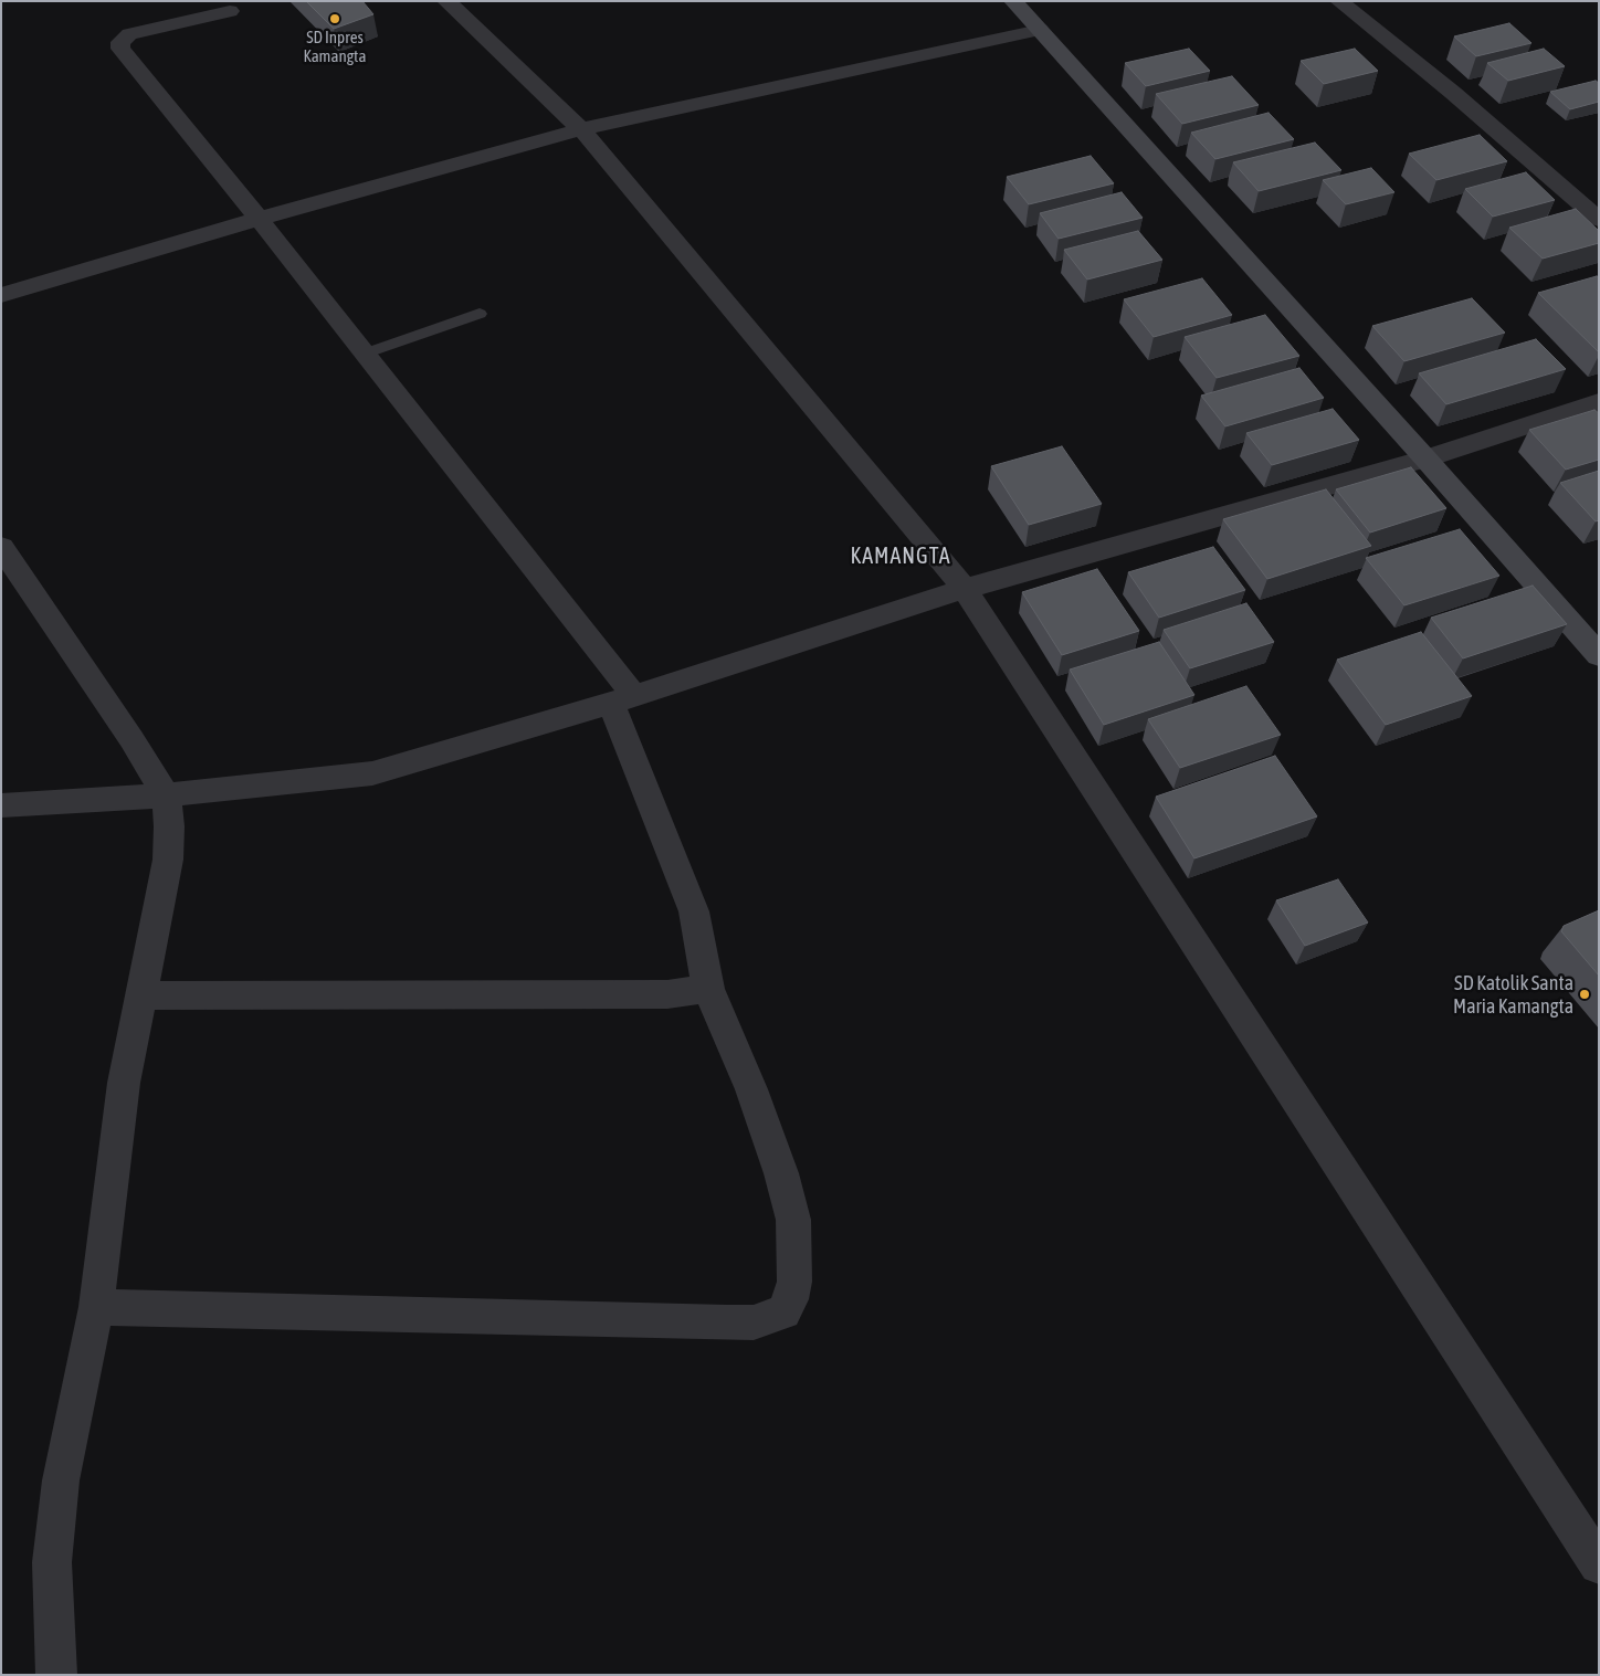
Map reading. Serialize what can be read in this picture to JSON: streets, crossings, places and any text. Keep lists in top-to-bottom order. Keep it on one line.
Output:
{"districts":["KAMANGTA"],"places":["SD Inpres Kamangta","SD Katolik Santa Maria Kamangta"]}
